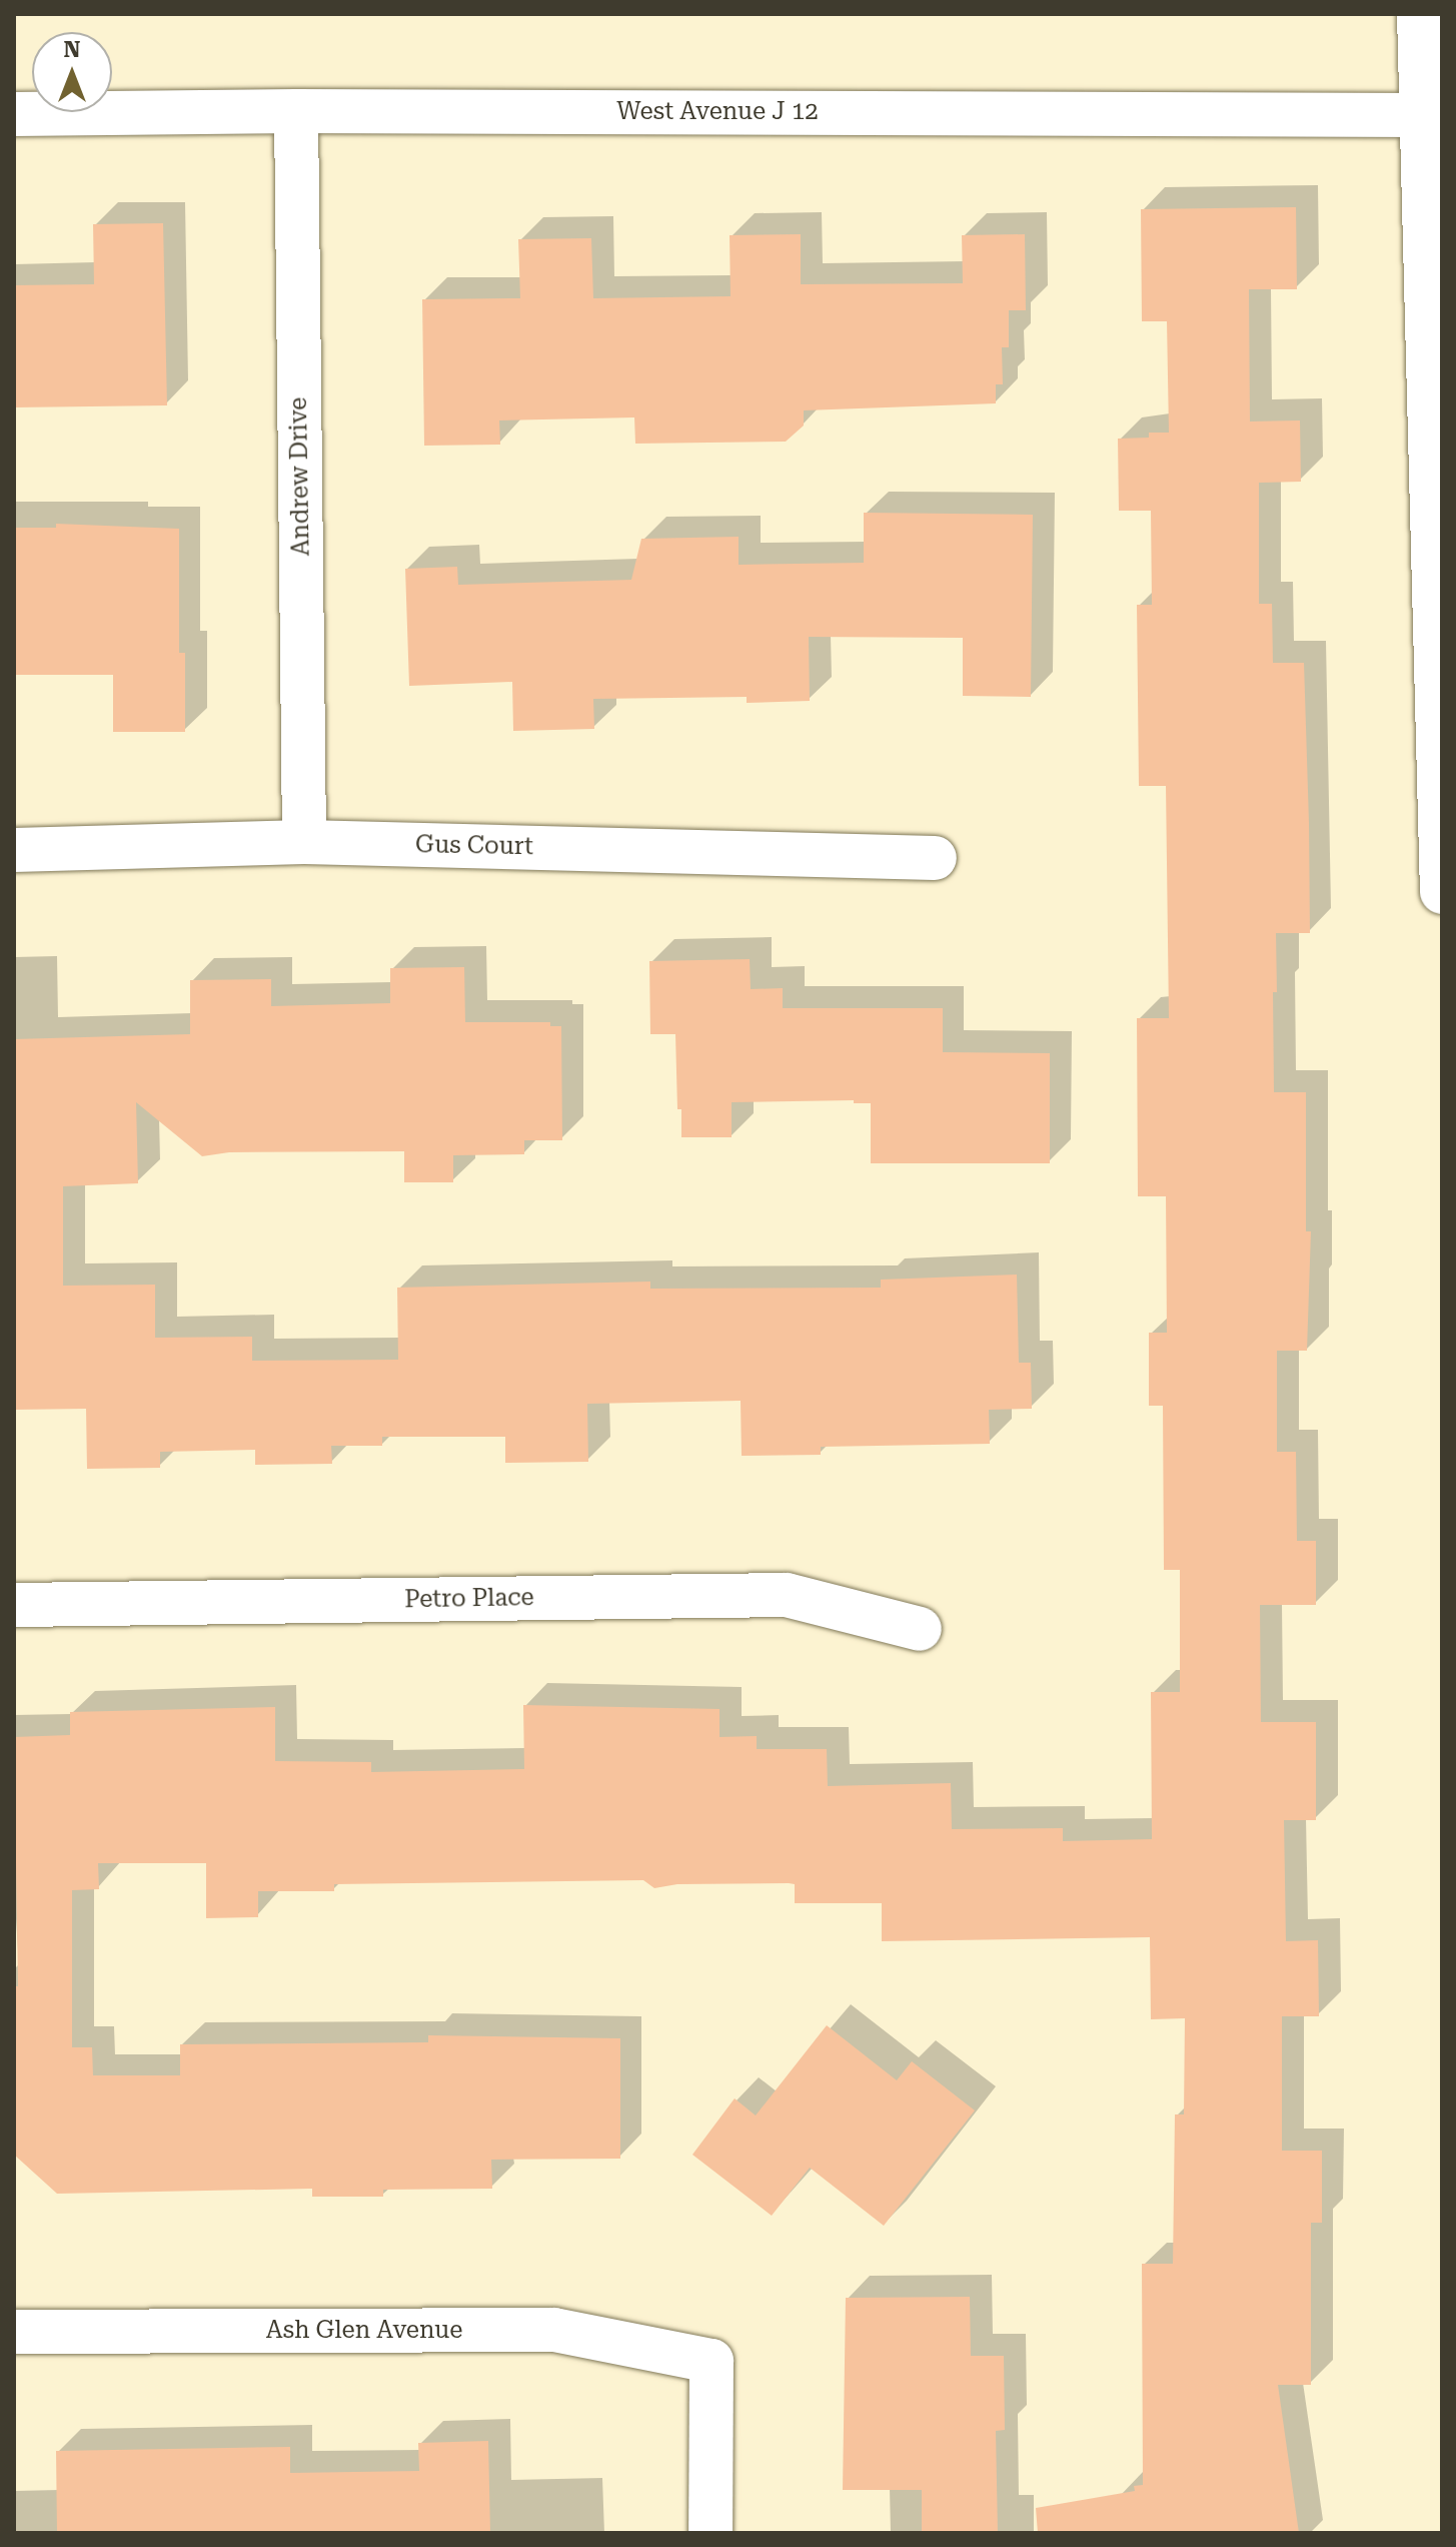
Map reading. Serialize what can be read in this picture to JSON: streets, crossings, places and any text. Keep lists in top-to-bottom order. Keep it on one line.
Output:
{"streets":{"street":["West Avenue J 12","Andrew Drive","Gus Court","Petro Place","Ash Glen Avenue"]},"crossings":[["West Avenue J 12","Andrew Drive"],["Andrew Drive","Gus Court"]],"north":"top"}
